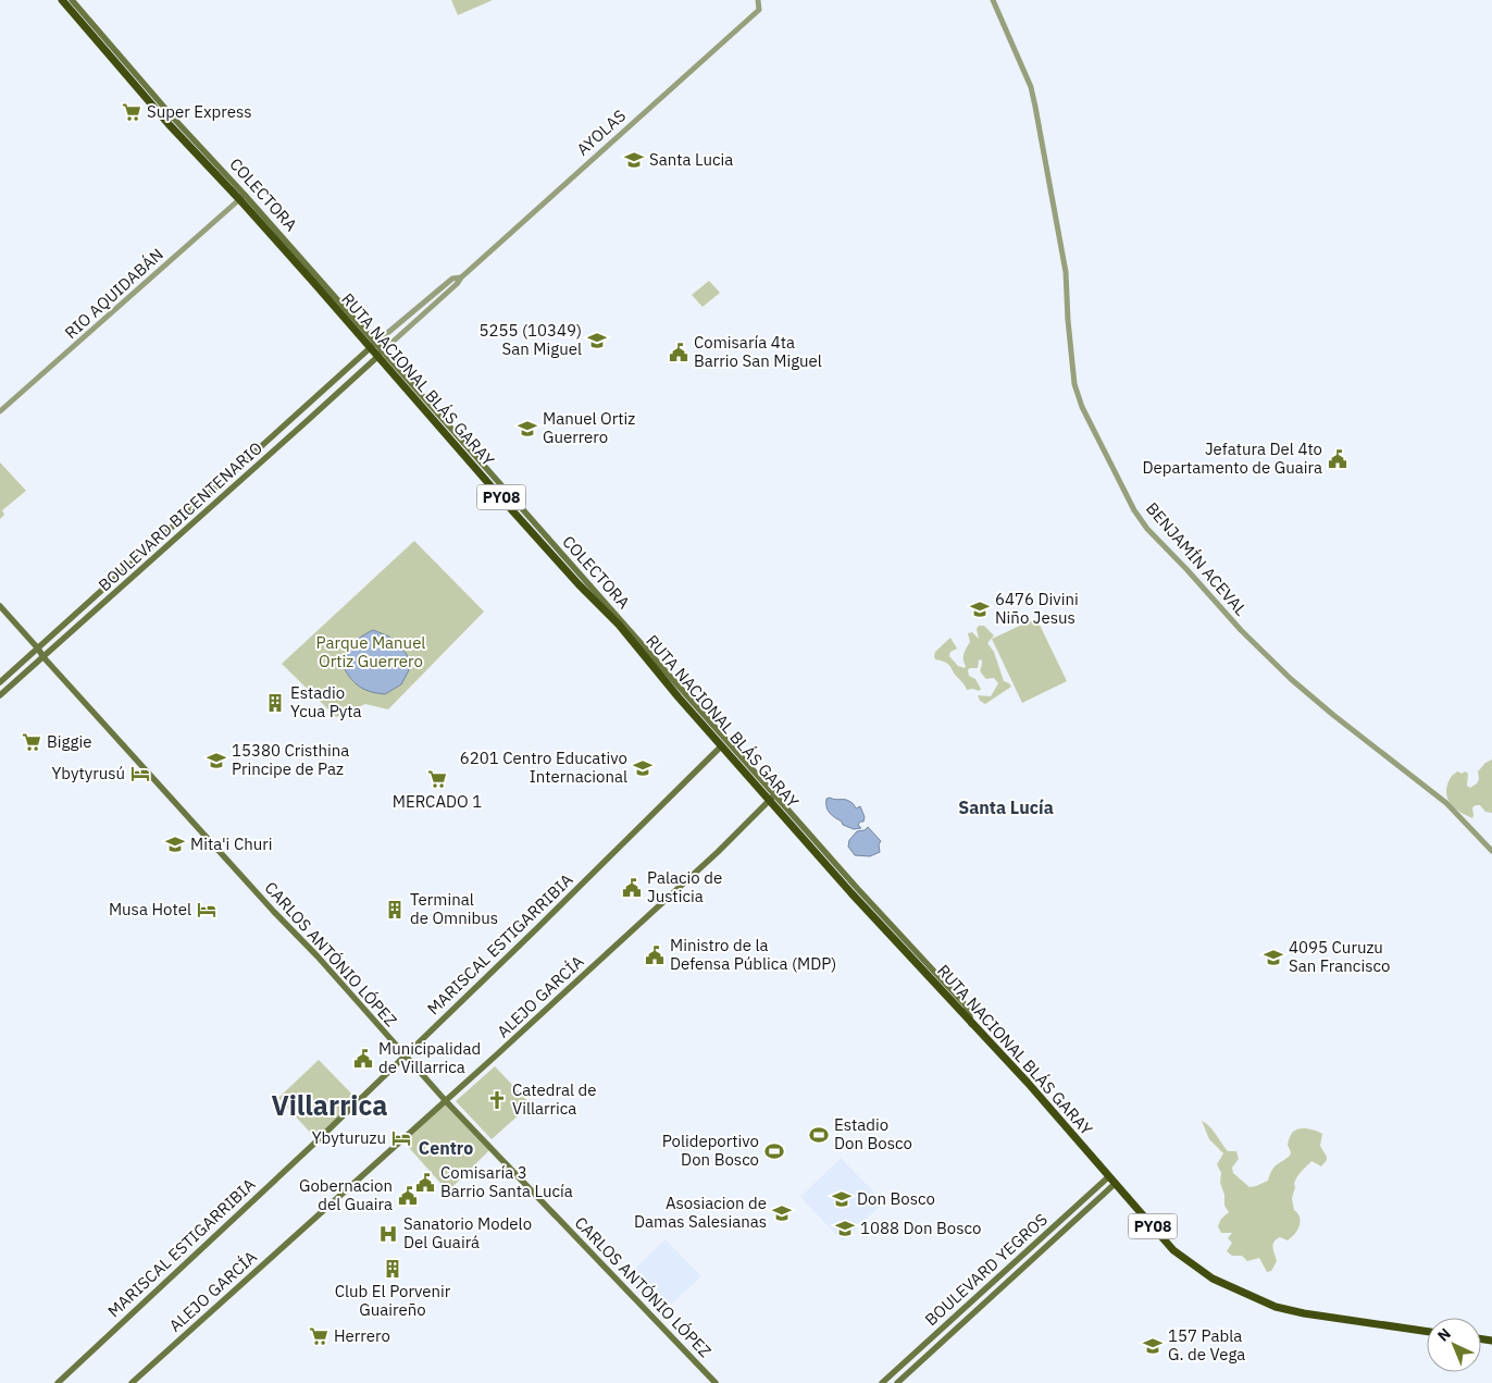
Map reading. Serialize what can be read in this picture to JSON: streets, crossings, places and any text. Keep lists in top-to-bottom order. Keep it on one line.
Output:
{"streets":{"highway":["RUTA NACIONAL BLÁS GARAY","PY08"],"main road":["COLECTORA","BOULEVARD BICENTENARIO","MARISCAL ESTIGARRIBIA","CARLOS ANTÓNIO LÓPEZ","ALEJO GARCÍA","BOULEVARD YEGROS"],"street":["AYOLAS","RIO AQUIDABÁN","BENJAMÍN ACEVAL"]},"crossings":[["COLECTORA","RIO AQUIDABÁN"],["COLECTORA","RUTA NACIONAL BLÁS GARAY"],["COLECTORA","BOULEVARD BICENTENARIO"],["COLECTORA","ALEJO GARCÍA"],["RIO AQUIDABÁN","RUTA NACIONAL BLÁS GARAY"],["RUTA NACIONAL BLÁS GARAY","BOULEVARD BICENTENARIO"],["RUTA NACIONAL BLÁS GARAY","MARISCAL ESTIGARRIBIA"],["RUTA NACIONAL BLÁS GARAY","ALEJO GARCÍA"],["RUTA NACIONAL BLÁS GARAY","BOULEVARD YEGROS"],["BOULEVARD BICENTENARIO","CARLOS ANTÓNIO LÓPEZ"],["MARISCAL ESTIGARRIBIA","CARLOS ANTÓNIO LÓPEZ"],["CARLOS ANTÓNIO LÓPEZ","ALEJO GARCÍA"]],"districts":["Santa Lucía","Villarrica","Centro"],"parks":["Parque Manuel Ortiz Guerrero"],"places":{"supermarket":["Super Express","Biggie","MERCADO 1","Herrero"],"school or university":["Santa Lucia","5255 (10349) San Miguel","Manuel Ortiz Guerrero","6476 Divini Niño Jesus","15380 Cristhina Principe de Paz","6201 Centro Educativo Internacional","Mita'i Churi","4095 Curuzu San Francisco","Don Bosco","Asosiacion de Damas Salesianas","1088 Don Bosco","157 Pabla G. de Vega"],"public building":["Comisaría 4ta Barrio San Miguel","Jefatura Del 4to Departamento de Guaira","Palacio de Justicia","Ministro de la Defensa Pública (MDP)","Municipalidad de Villarrica","Comisaría 3 Barrio Santa Lucía","Gobernacion del Guaira"],"building":["Estadio Ycua Pyta","Terminal de Omnibus","Club El Porvenir Guaireño"],"hotel":["Ybytyrusú","Musa Hotel","Ybyturuzu"],"church":["Catedral de Villarrica"],"sports":["Estadio Don Bosco","Polideportivo Don Bosco"],"hospital":["Sanatorio Modelo Del Guairá"]},"north":"top left"}
